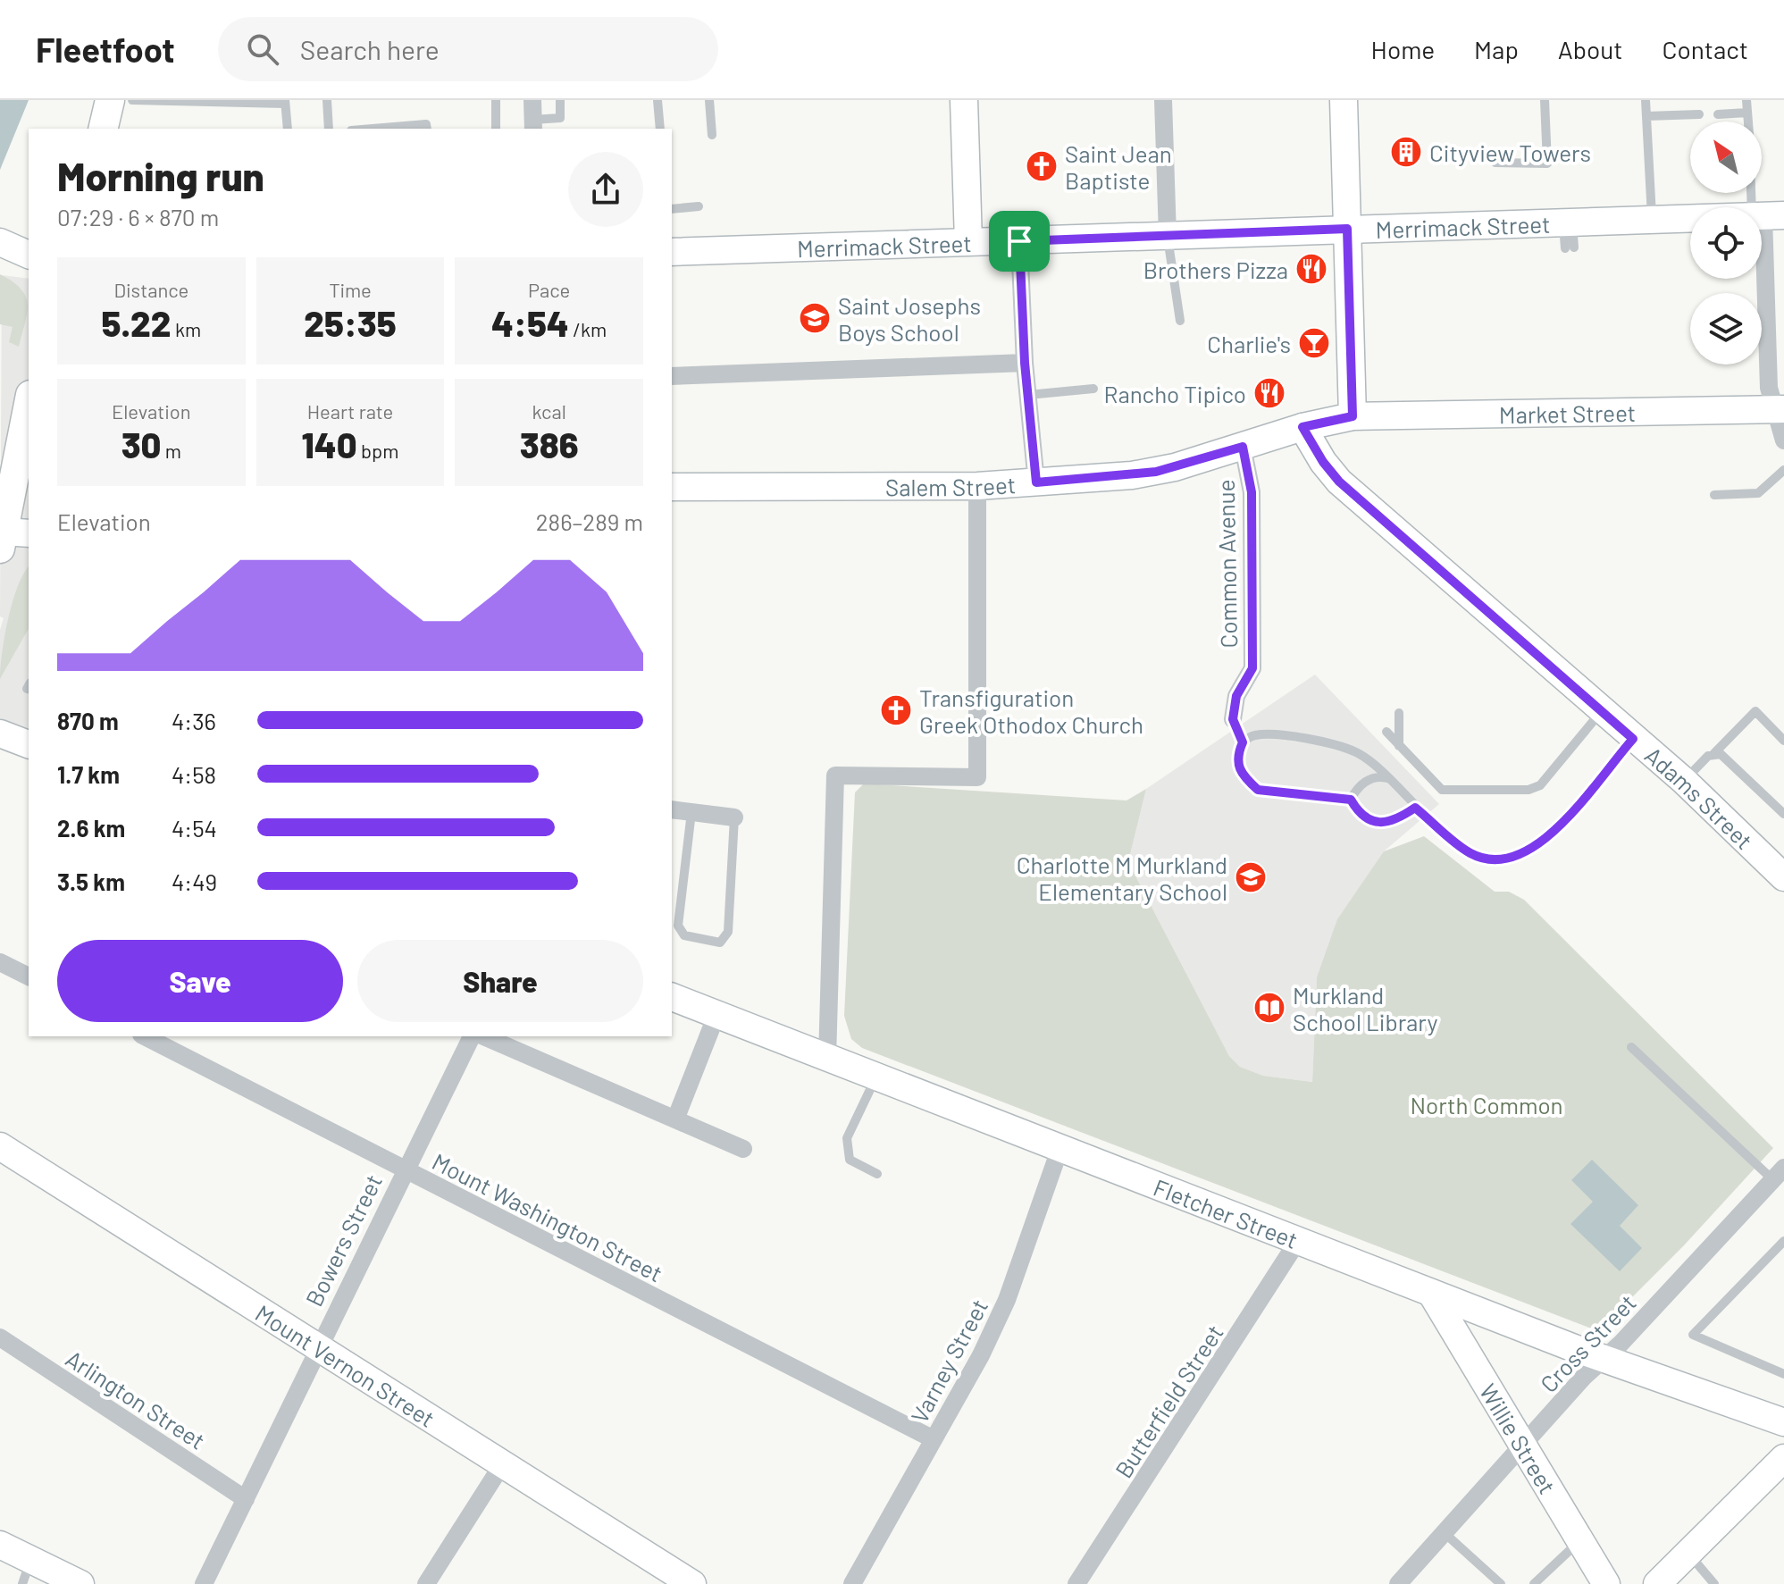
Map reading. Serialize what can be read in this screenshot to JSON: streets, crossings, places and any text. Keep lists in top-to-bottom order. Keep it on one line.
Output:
{"streets":{"main road":["Merrimack Street","Market Street","Salem Street","Adams Street","Fletcher Street","Mount Vernon Street","Willie Street"],"street":["Common Avenue","Mount Washington Street","Bowers Street","Cross Street","Varney Street","Arlington Street","Butterfield Street"]},"crossings":[["Market Street","Salem Street"],["Salem Street","Common Avenue"],["Salem Street","Adams Street"],["Fletcher Street","Cross Street"],["Fletcher Street","Varney Street"],["Fletcher Street","Butterfield Street"],["Fletcher Street","Willie Street"],["Mount Washington Street","Bowers Street"],["Mount Washington Street","Varney Street"],["Bowers Street","Mount Vernon Street"],["Bowers Street","Arlington Street"],["Cross Street","Willie Street"]],"parks":["North Common"],"places":{"building":["Cityview Towers"],"church":["Saint Jean Baptiste","Transfiguration Greek Othodox Church"],"restaurant":["Brothers Pizza","Rancho Tipico"],"school or university":["Saint Josephs Boys School","Charlotte M Murkland Elementary School"],"bar":["Charlie's"],"library":["Murkland School Library"]},"north":"top left","page":{"header":"Fleetfoot","search":"Search here","nav":["Home","Map","About","Contact"],"heading":["Morning run","07:29 · 6 × 870 m"],"stats":[["Distance","5.22 km"],["Time","25:35"],["Pace","4:54 /km"],["Elevation","30 m"],["Heart rate","140 bpm"],["kcal","386"]],"chart":["Elevation","286–289 m"],"list":[{"name":"870 m","note":"4:36"},{"name":"1.7 km","note":"4:58"},{"name":"2.6 km","note":"4:54"},{"name":"3.5 km","note":"4:49"}],"buttons":["Save","Share"]}}
